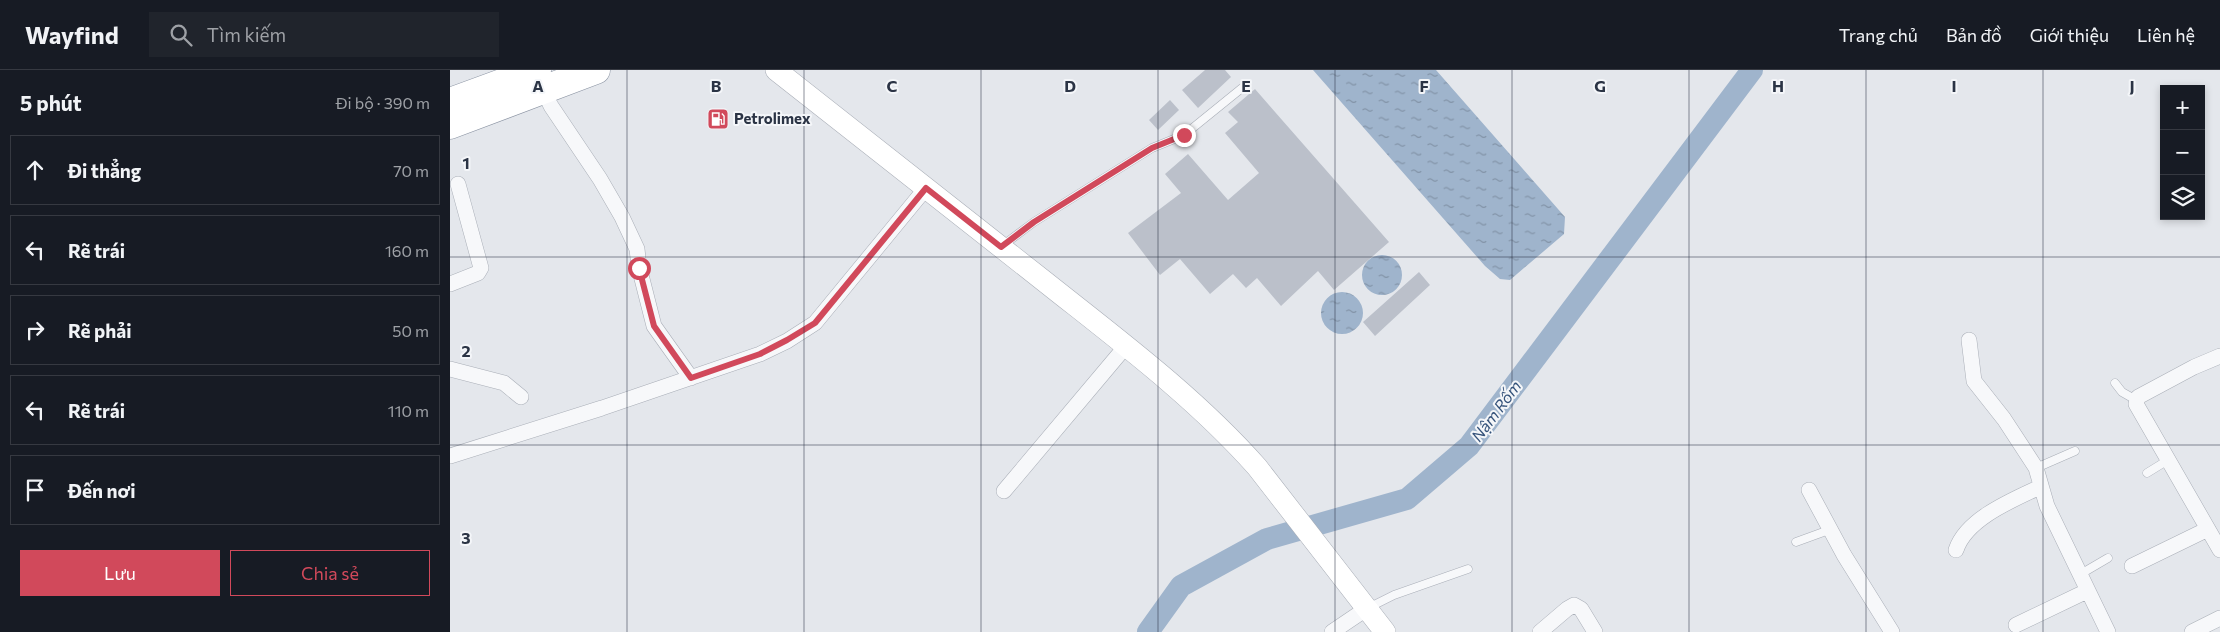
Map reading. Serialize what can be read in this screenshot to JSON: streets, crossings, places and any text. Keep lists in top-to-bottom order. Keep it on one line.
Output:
{"water":["Nậm Rốm"],"places":{"fuel station":["Petrolimex"]},"page":{"header":"Wayfind","search":"Tìm kiếm","nav":["Trang chủ","Bản đồ","Giới thiệu","Liên hệ"],"heading":["5 phút","Đi bộ · 390 m"],"map_buttons":["+","−"],"list":[["Đi thẳng","70 m"],["Rẽ trái","160 m"],["Rẽ phải","50 m"],["Rẽ trái","110 m"],"Đến nơi"],"buttons":["Lưu","Chia sẻ"]},"grid":{"columns":["A","B","C","D","E","F","G","H","I","J"],"rows":["1","2","3"]}}
